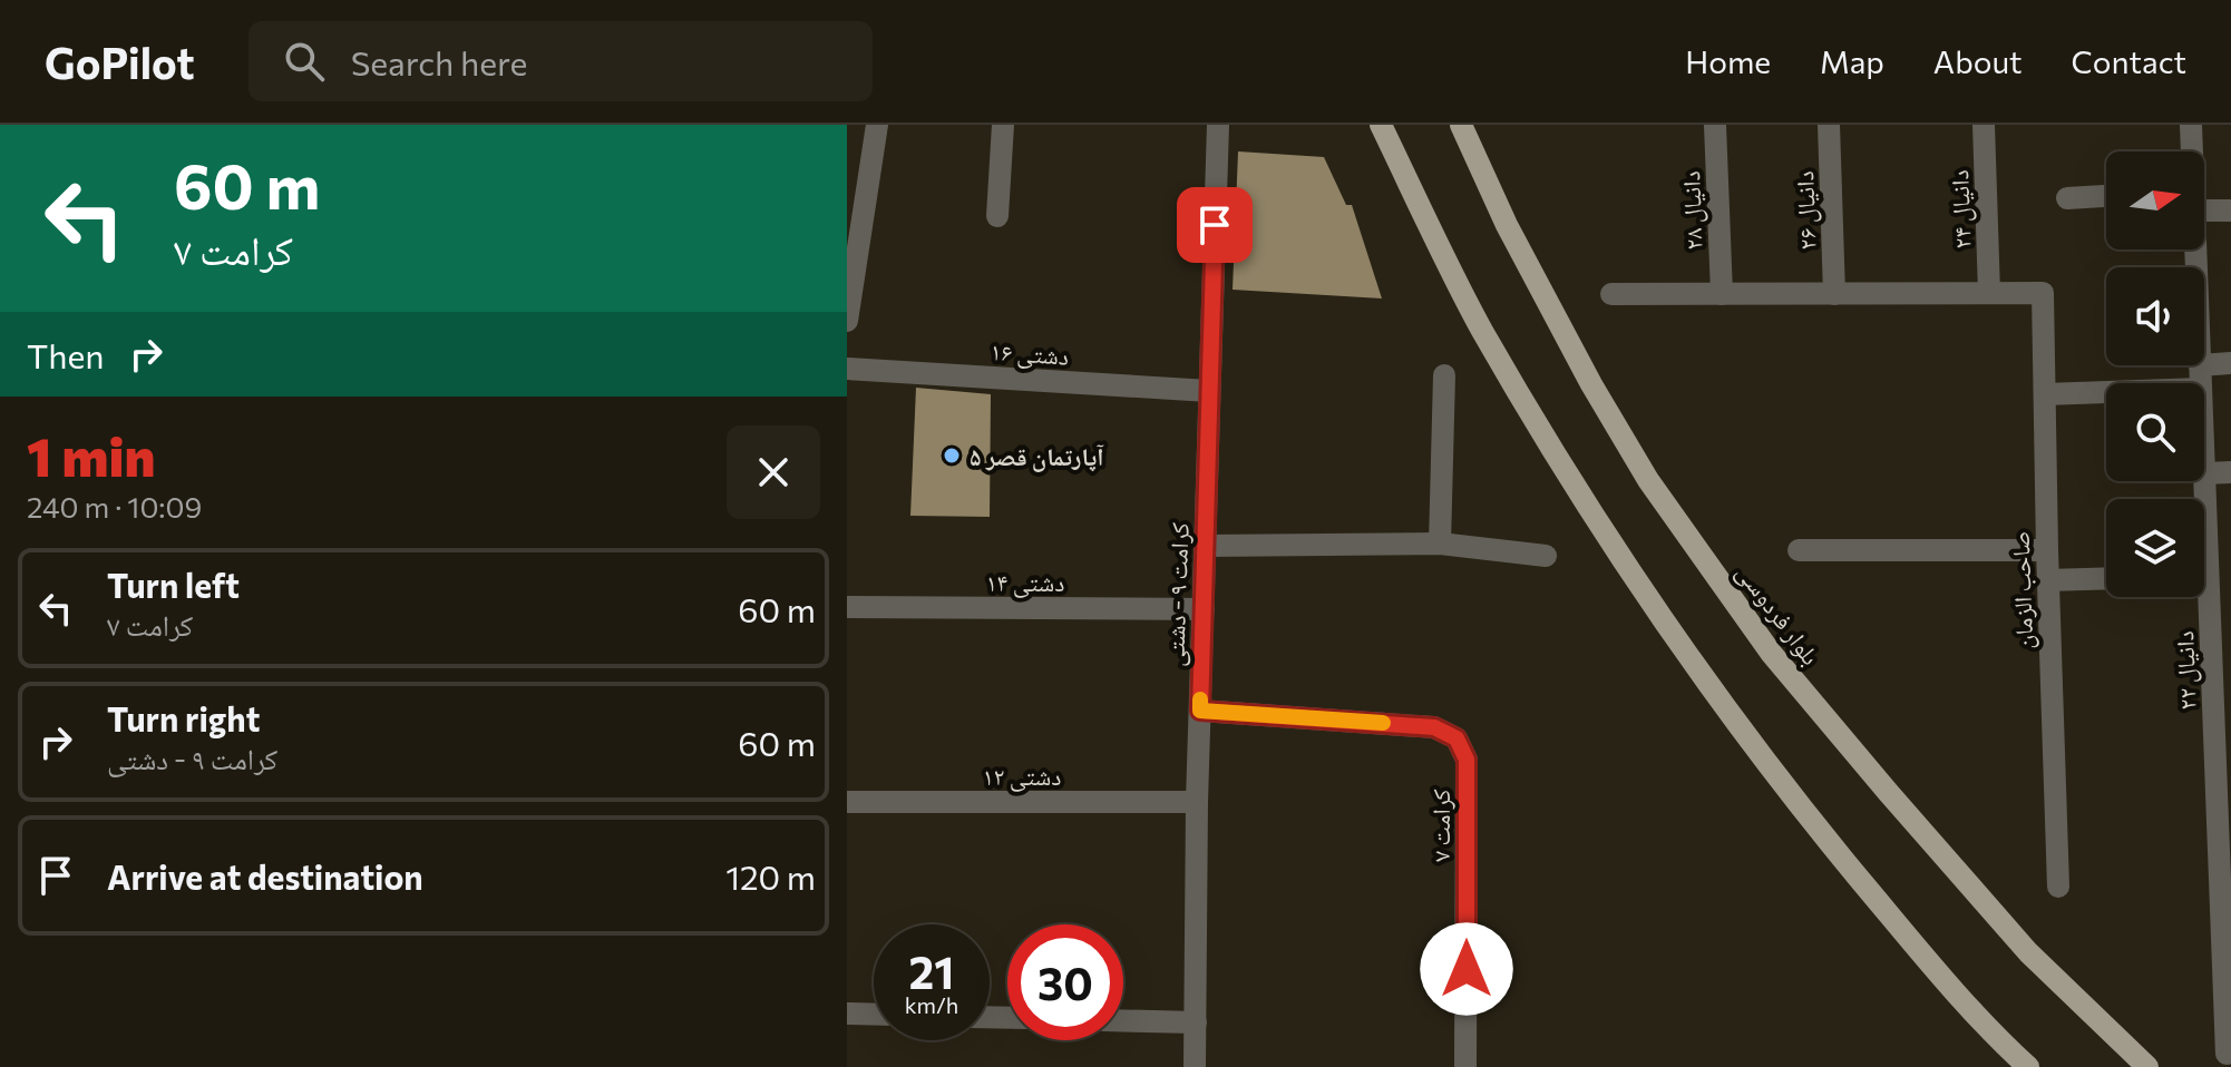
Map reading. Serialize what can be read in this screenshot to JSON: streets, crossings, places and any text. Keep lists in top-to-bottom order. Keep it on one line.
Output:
{"streets":{"main road":["بلوار فردوسی"],"street":["دانیال ۲۴","دانیال ۲۸","دانیال ۲۶","دشتی ۱۶","دشتی ۱۴","صاحب الزمان","کرامت ۹ - دشتی","دانیال ۲۲","دشتی ۱۲","کرامت ۷"]},"crossings":[["دانیال ۲۴","صاحب الزمان"],["دشتی ۱۶","کرامت ۹ - دشتی"],["دشتی ۱۴","کرامت ۹ - دشتی"],["کرامت ۹ - دشتی","دشتی ۱۲"],["کرامت ۹ - دشتی","کرامت ۷"]],"places":["آپارتمان قصر ۵"],"north":"right","page":{"header":"GoPilot","search":"Search here","nav":["Home","Map","About","Contact"],"turn":["60 m","کرامت ۷"],"then":"Then","heading":["1 min","240 m · 10:09"],"list":[{"name":"Turn left","note":"کرامت ۷","value":"60 m"},{"name":"Turn right","note":"کرامت ۹ - دشتی","value":"60 m"},{"name":"Arrive at destination","value":"120 m"}],"speed":"21 km/h","limit":"30"}}
